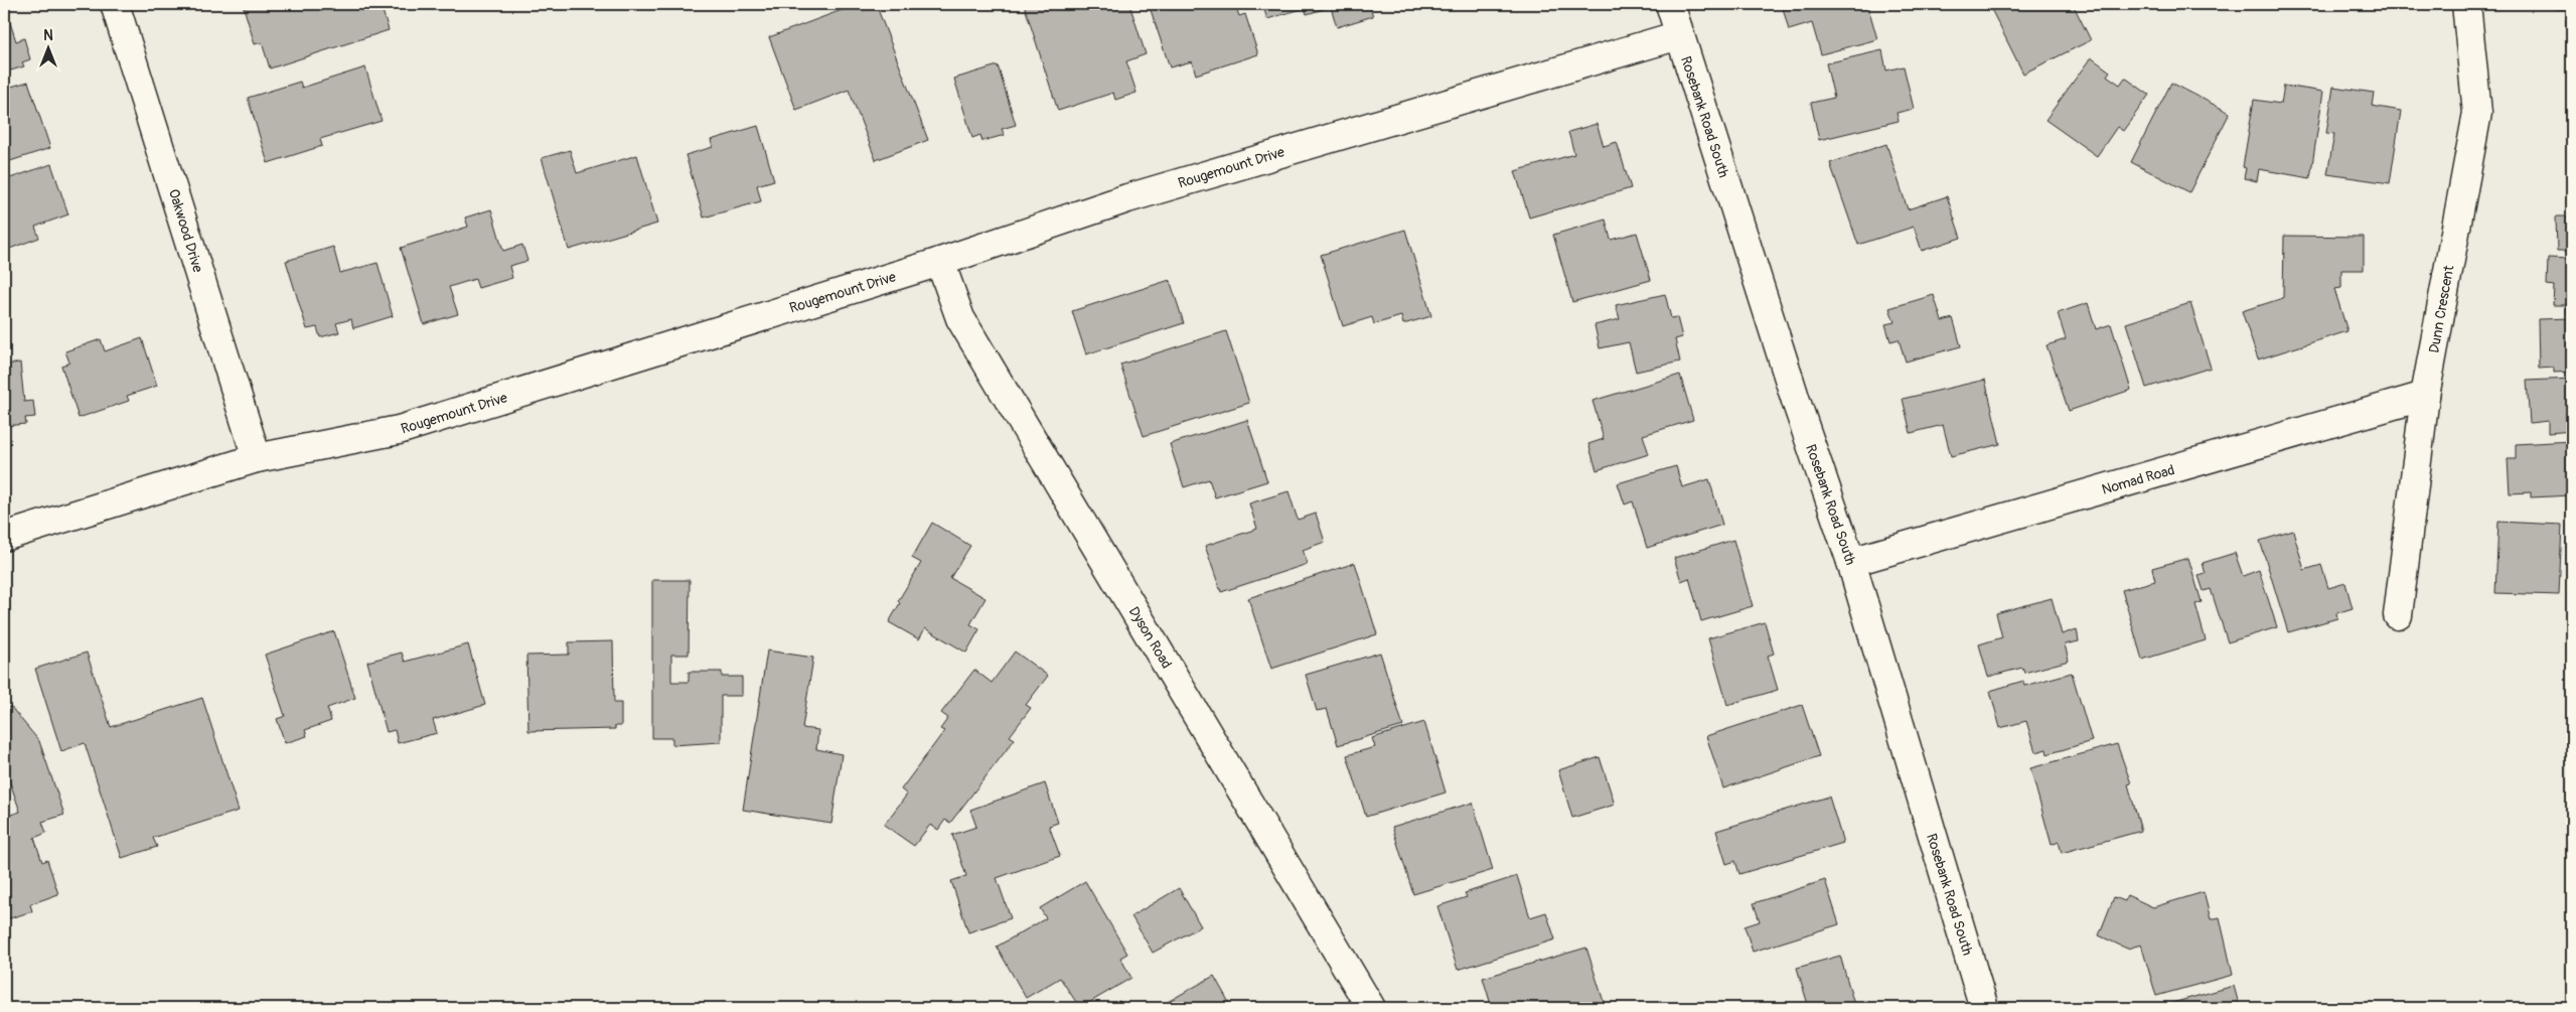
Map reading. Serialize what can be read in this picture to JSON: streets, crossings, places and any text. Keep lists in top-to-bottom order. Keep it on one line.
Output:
{"streets":{"street":["Rosebank Road South","Rougemount Drive","Oakwood Drive","Dunn Crescent","Nomad Road","Dyson Road"]},"crossings":[["Rosebank Road South","Rougemount Drive"],["Rosebank Road South","Nomad Road"],["Rougemount Drive","Oakwood Drive"],["Rougemount Drive","Dyson Road"],["Dunn Crescent","Nomad Road"]],"north":"top"}
